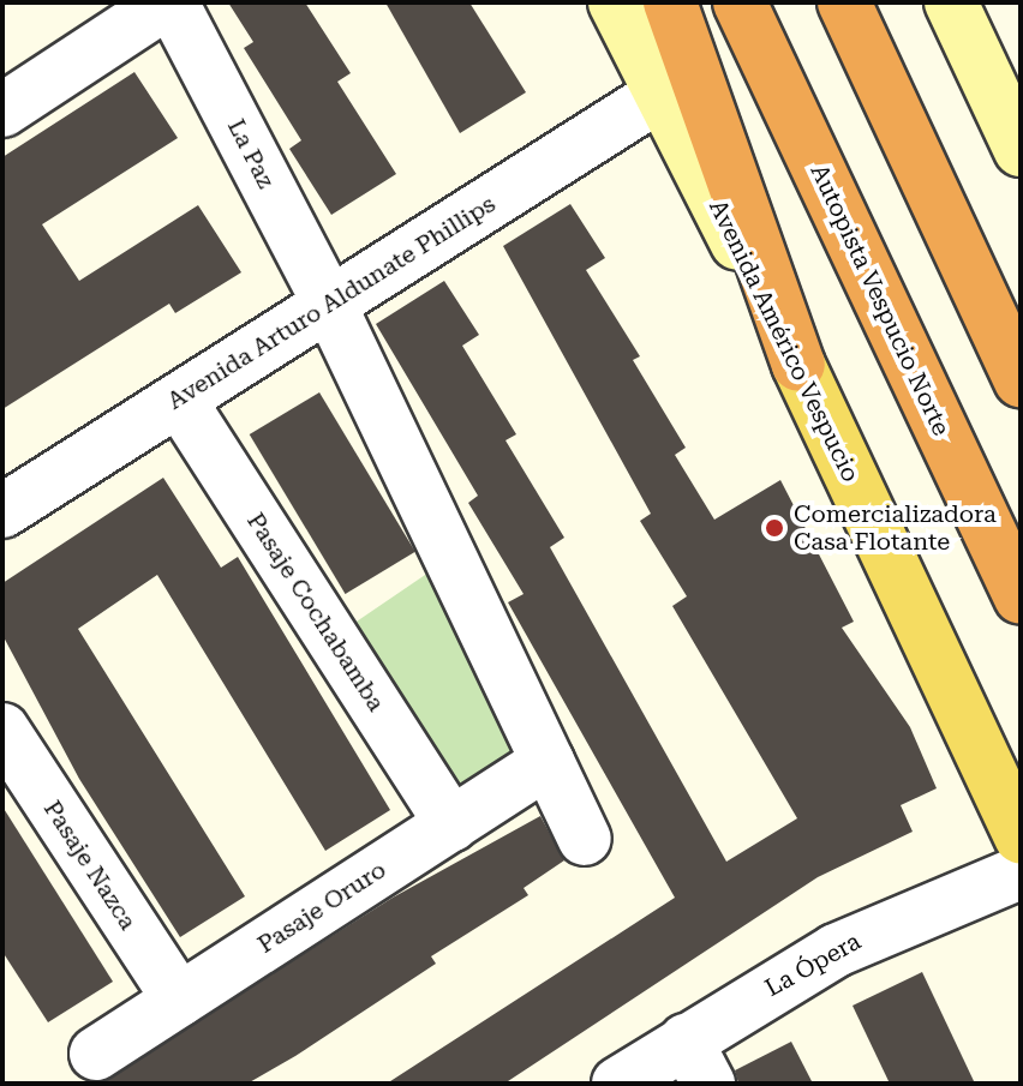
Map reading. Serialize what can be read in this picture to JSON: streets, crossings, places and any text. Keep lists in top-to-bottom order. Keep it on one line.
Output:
{"streets":{"highway":["Autopista Vespucio Norte"],"main road":["Avenida Américo Vespucio"],"street":["La Paz","Avenida Arturo Aldunate Phillips","Pasaje Cochabamba","Pasaje Nazca","Pasaje Oruro","La Ópera"]},"crossings":[["La Paz","Avenida Arturo Aldunate Phillips"],["Avenida Arturo Aldunate Phillips","Avenida Américo Vespucio"],["Avenida Arturo Aldunate Phillips","Pasaje Cochabamba"],["Pasaje Cochabamba","Pasaje Oruro"],["Pasaje Nazca","Pasaje Oruro"]],"places":["Comercializadora Casa Flotante"]}
